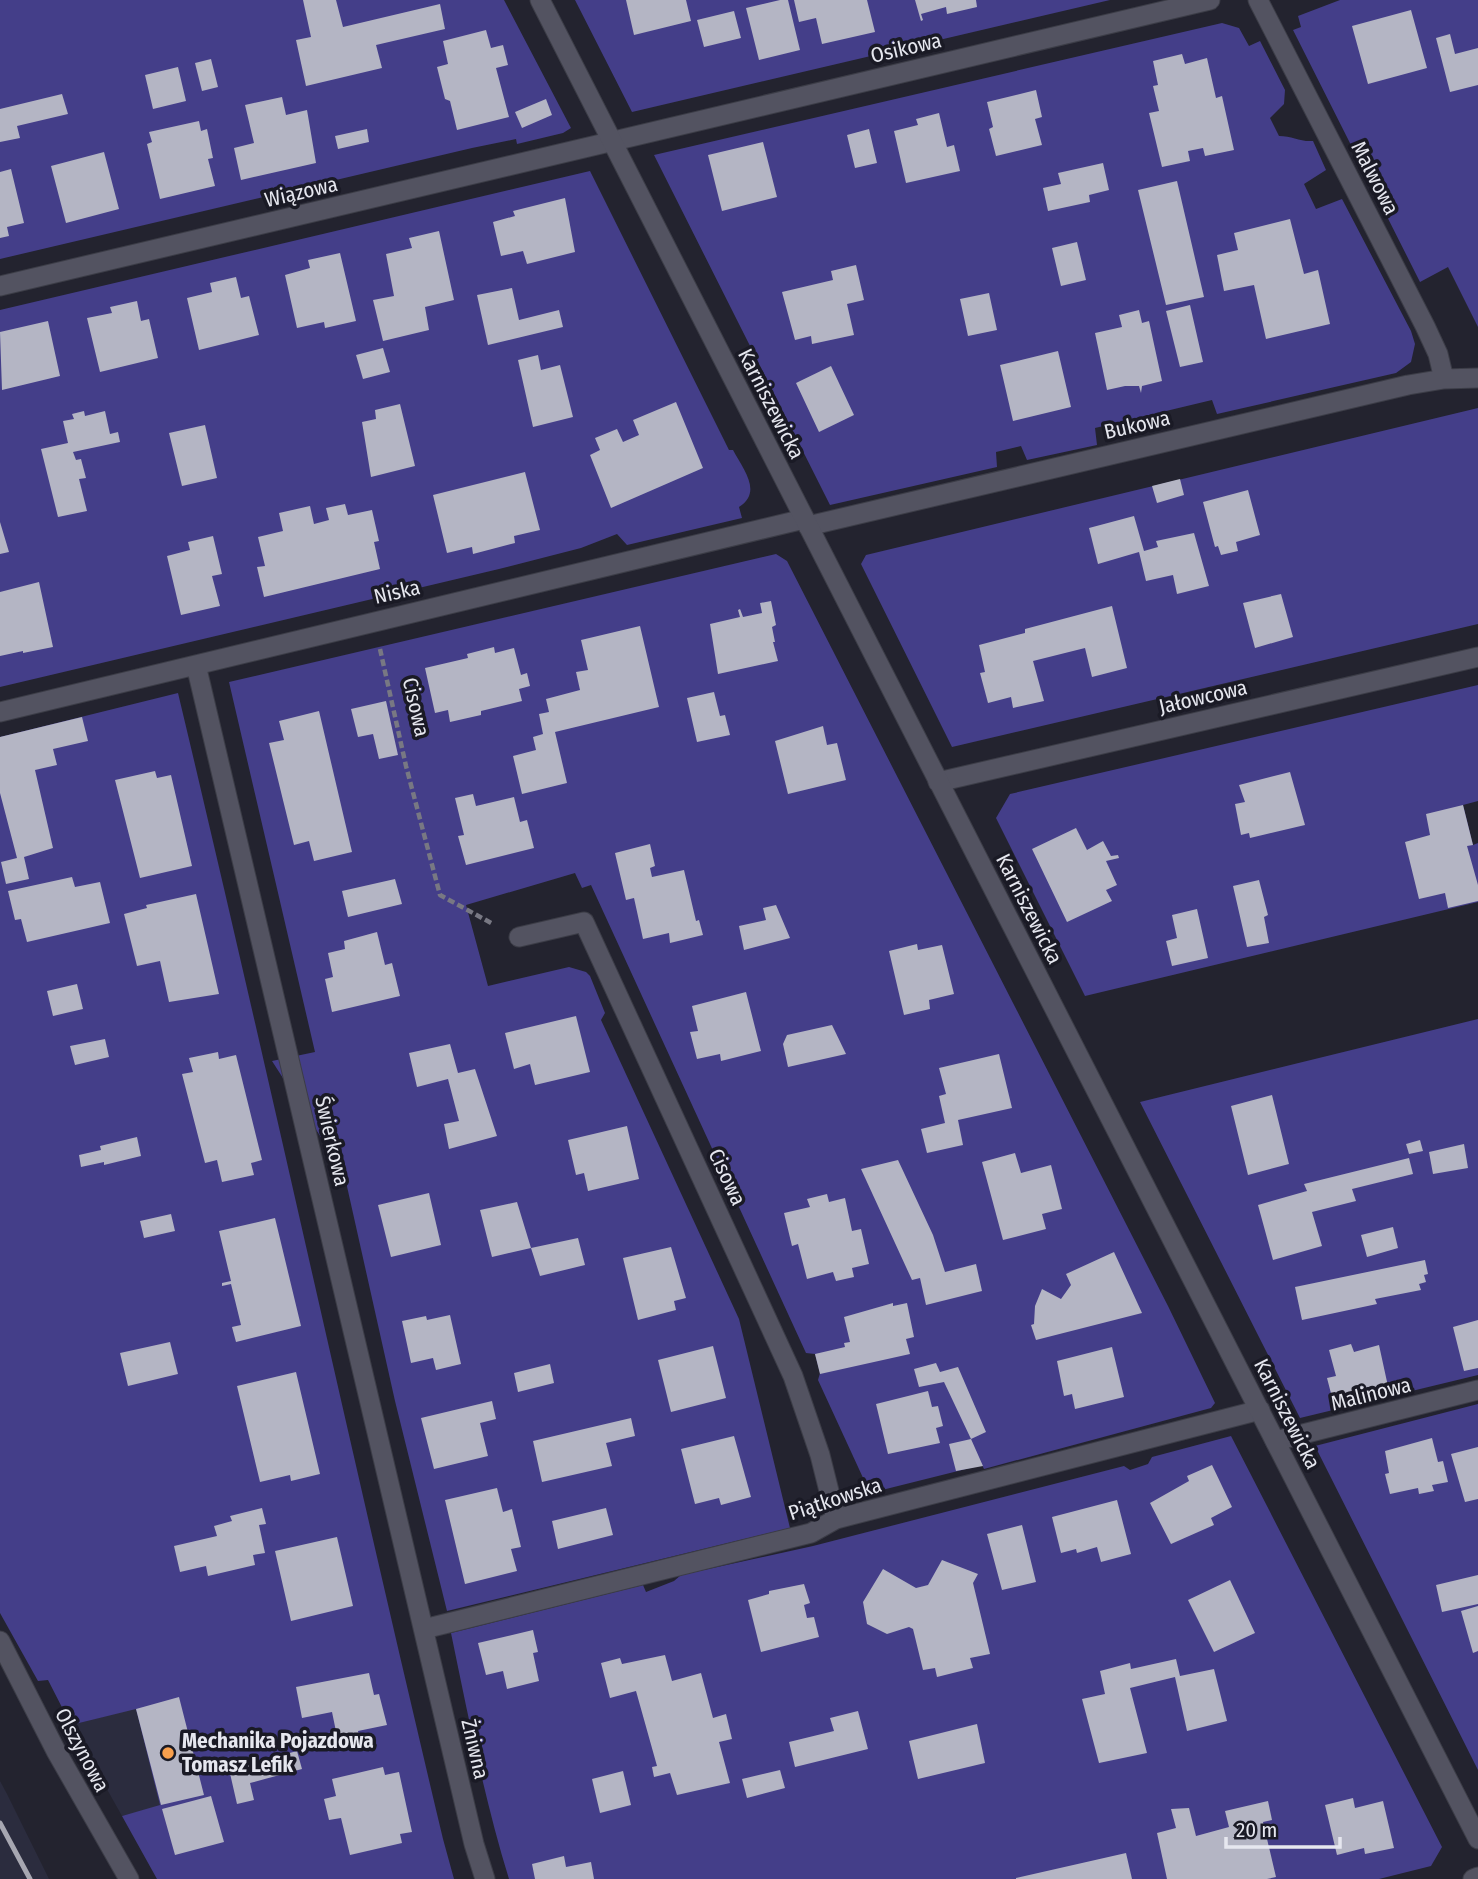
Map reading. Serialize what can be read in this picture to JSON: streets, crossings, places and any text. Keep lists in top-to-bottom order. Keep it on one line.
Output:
{"streets":{"street":["Osikowa","Malwowa","Wiązowa","Karniszewicka","Bukowa","Niska","Jałowcowa","Cisowa","Świerkowa","Malinowa","Piątkowska","Żniwna","Olszynowa"]},"crossings":[["Osikowa","Wiązowa"],["Osikowa","Karniszewicka"],["Malwowa","Bukowa"],["Wiązowa","Karniszewicka"],["Karniszewicka","Bukowa"],["Karniszewicka","Niska"],["Karniszewicka","Jałowcowa"],["Karniszewicka","Malinowa"],["Karniszewicka","Piątkowska"],["Bukowa","Niska"],["Niska","Cisowa"],["Niska","Świerkowa"],["Cisowa","Piątkowska"],["Świerkowa","Piątkowska"],["Świerkowa","Żniwna"],["Piątkowska","Żniwna"]],"places":["Mechanika Pojazdowa Tomasz Lefik"],"scale_bar":"20 m"}
